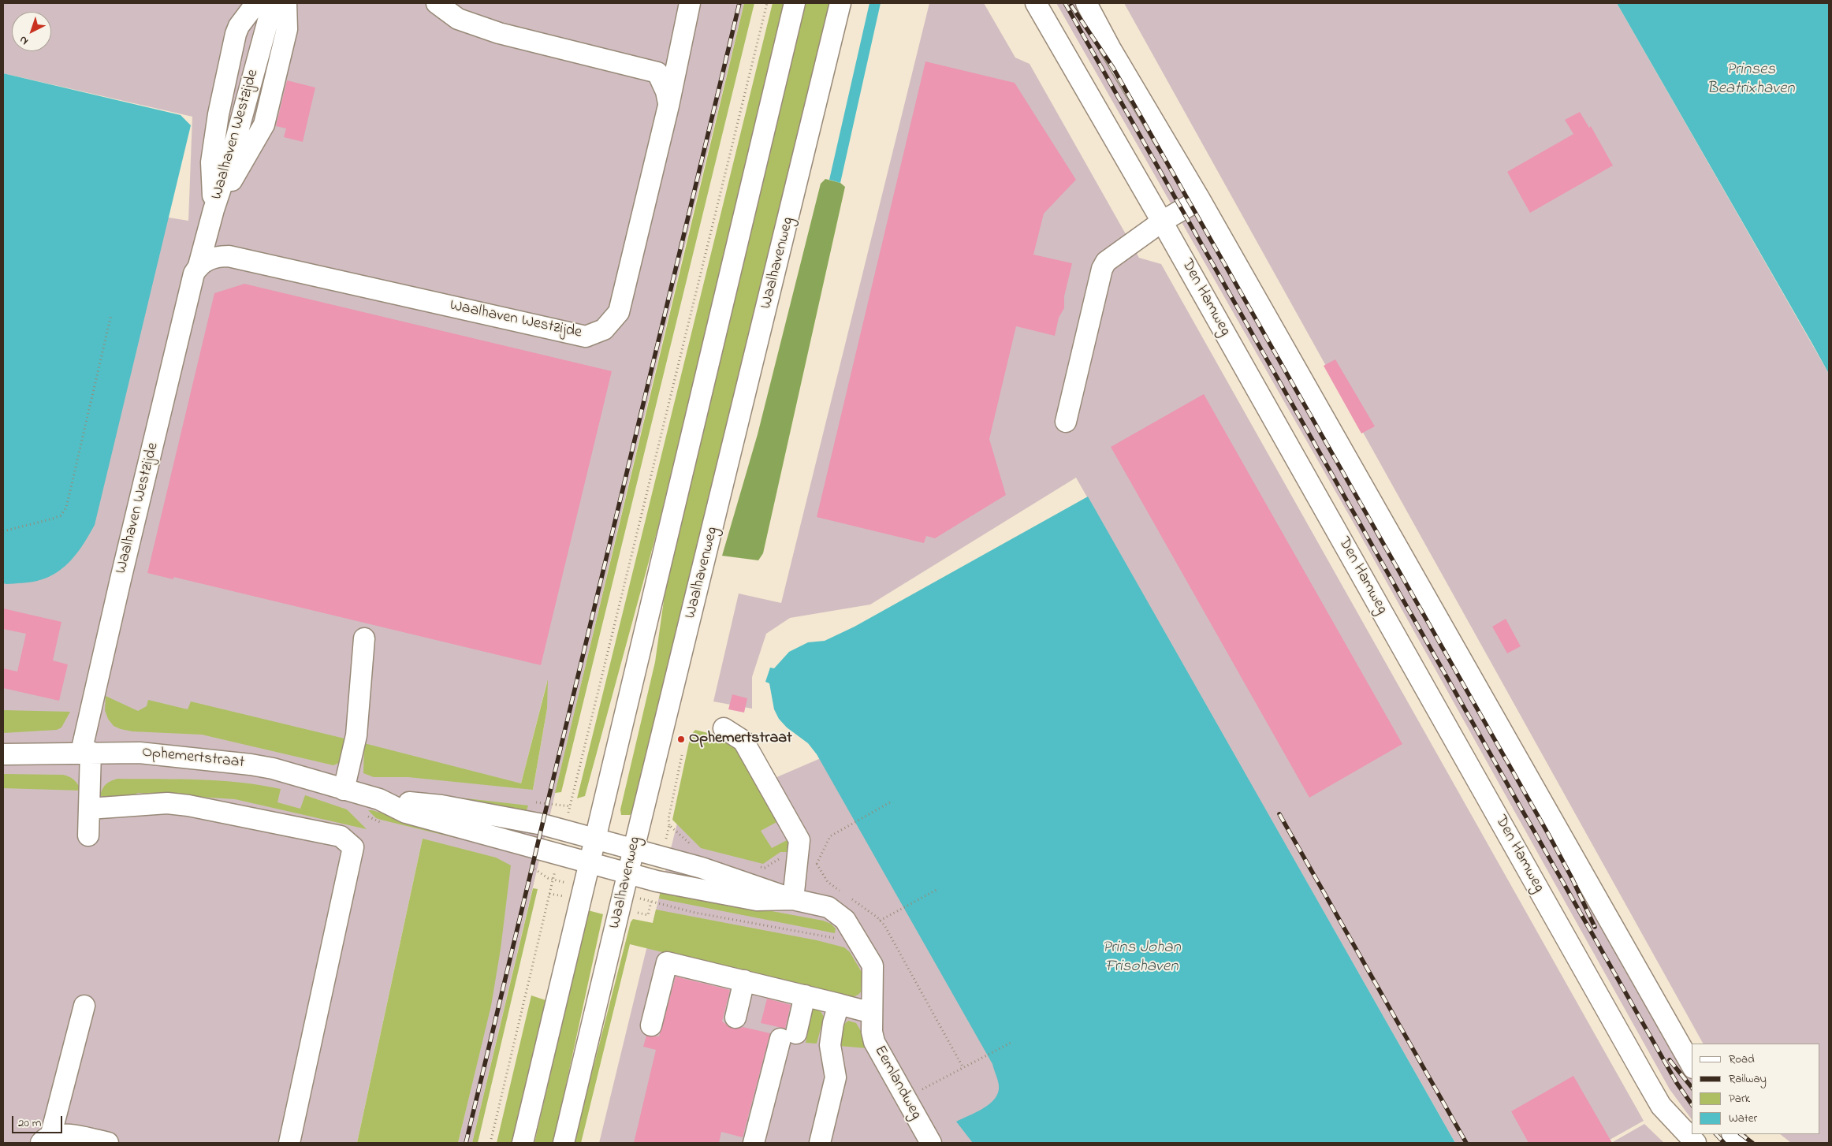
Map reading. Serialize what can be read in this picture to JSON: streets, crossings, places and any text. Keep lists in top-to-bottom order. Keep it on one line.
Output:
{"streets":{"street":["Waalhaven Westzijde","Waalhavenweg","Den Hamweg","Ophemertstraat","Eemlandweg"]},"crossings":[["Waalhaven Westzijde","Ophemertstraat"],["Waalhavenweg","Eemlandweg"],["Ophemertstraat","Eemlandweg"]],"water":["Prinses Beatrixhaven","Prins Johan Frisohaven"],"places":["Ophemertstraat"],"legend":["Road","Railway","Park","Water"],"scale_bar":"20 m","north":"bottom left"}
